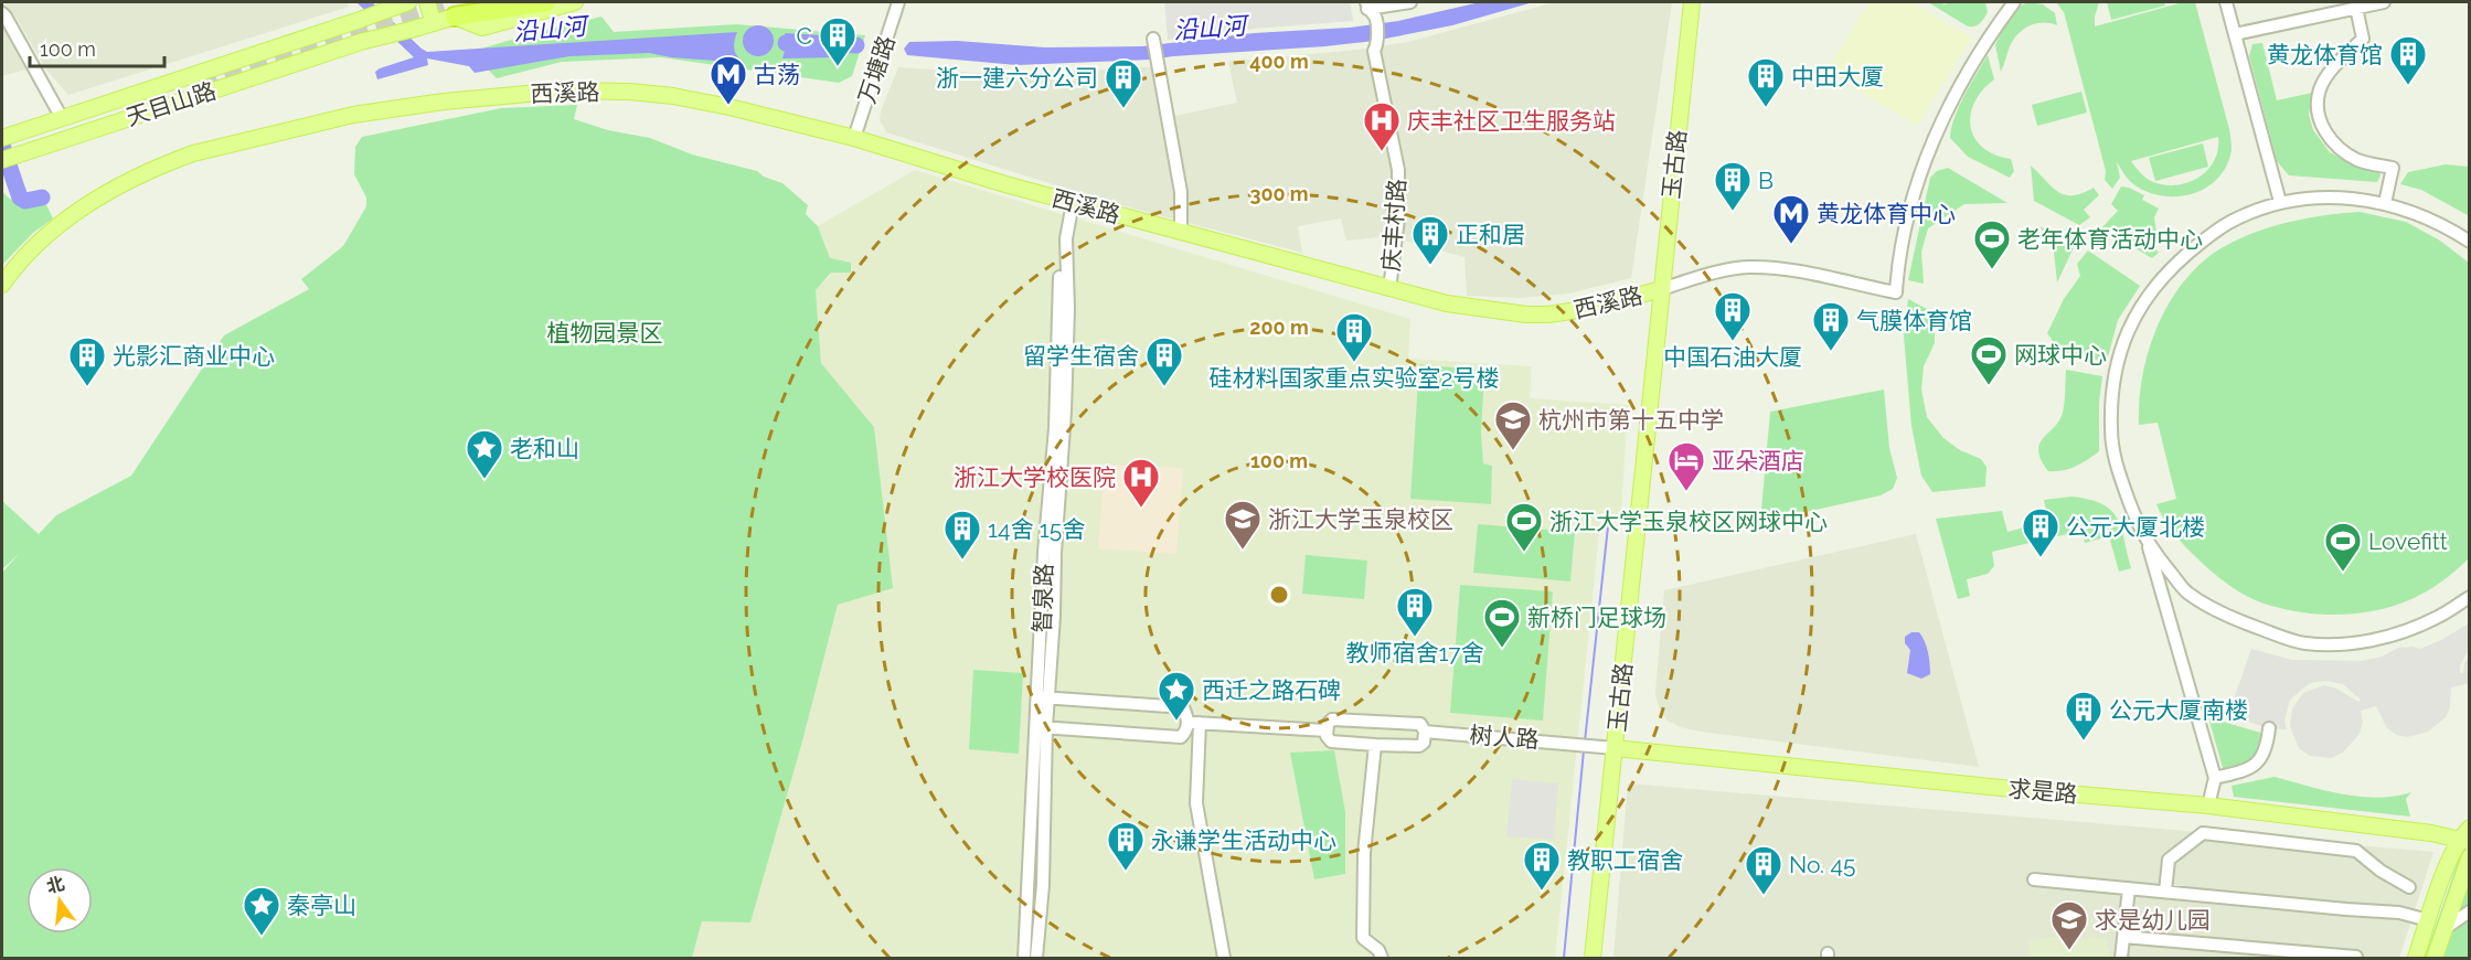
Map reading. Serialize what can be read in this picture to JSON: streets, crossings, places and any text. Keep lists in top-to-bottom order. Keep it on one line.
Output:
{"streets":{"main road":["西溪路","天目山路","玉古路","求是路"],"street":["万塘路","庆丰村路","智泉路","树人路"]},"crossings":[["万塘路","西溪路"],["西溪路","玉古路"],["西溪路","庆丰村路"],["西溪路","智泉路"],["玉古路","树人路"],["玉古路","求是路"],["树人路","求是路"]],"water":["沿山河"],"parks":["植物园景区"],"places":{"building":["C","黄龙体育馆","中田大厦","浙一建六分公司","B","正和居","中国石油大厦","气膜体育馆","硅材料国家重点实验室2号楼","光影汇商业中心","留学生宿舍","公元大厦北楼","14舍 15舍","教师宿舍17舍","公元大厦南楼","永谦学生活动中心","教职工宿舍","No. 45"],"metro station":["古荡","黄龙体育中心"],"hospital":["庆丰社区卫生服务站","浙江大学校医院"],"sports":["老年体育活动中心","网球中心","浙江大学玉泉校区网球中心","Lovefitt","新桥门足球场"],"school or university":["杭州市第十五中学","浙江大学玉泉校区","求是幼儿园"],"place":["老和山","西迁之路石碑","秦亭山"],"hotel":["亚朵酒店"]},"scale_bar":"100 m","north":"top","rings":["400 m","300 m","200 m","100 m"]}
